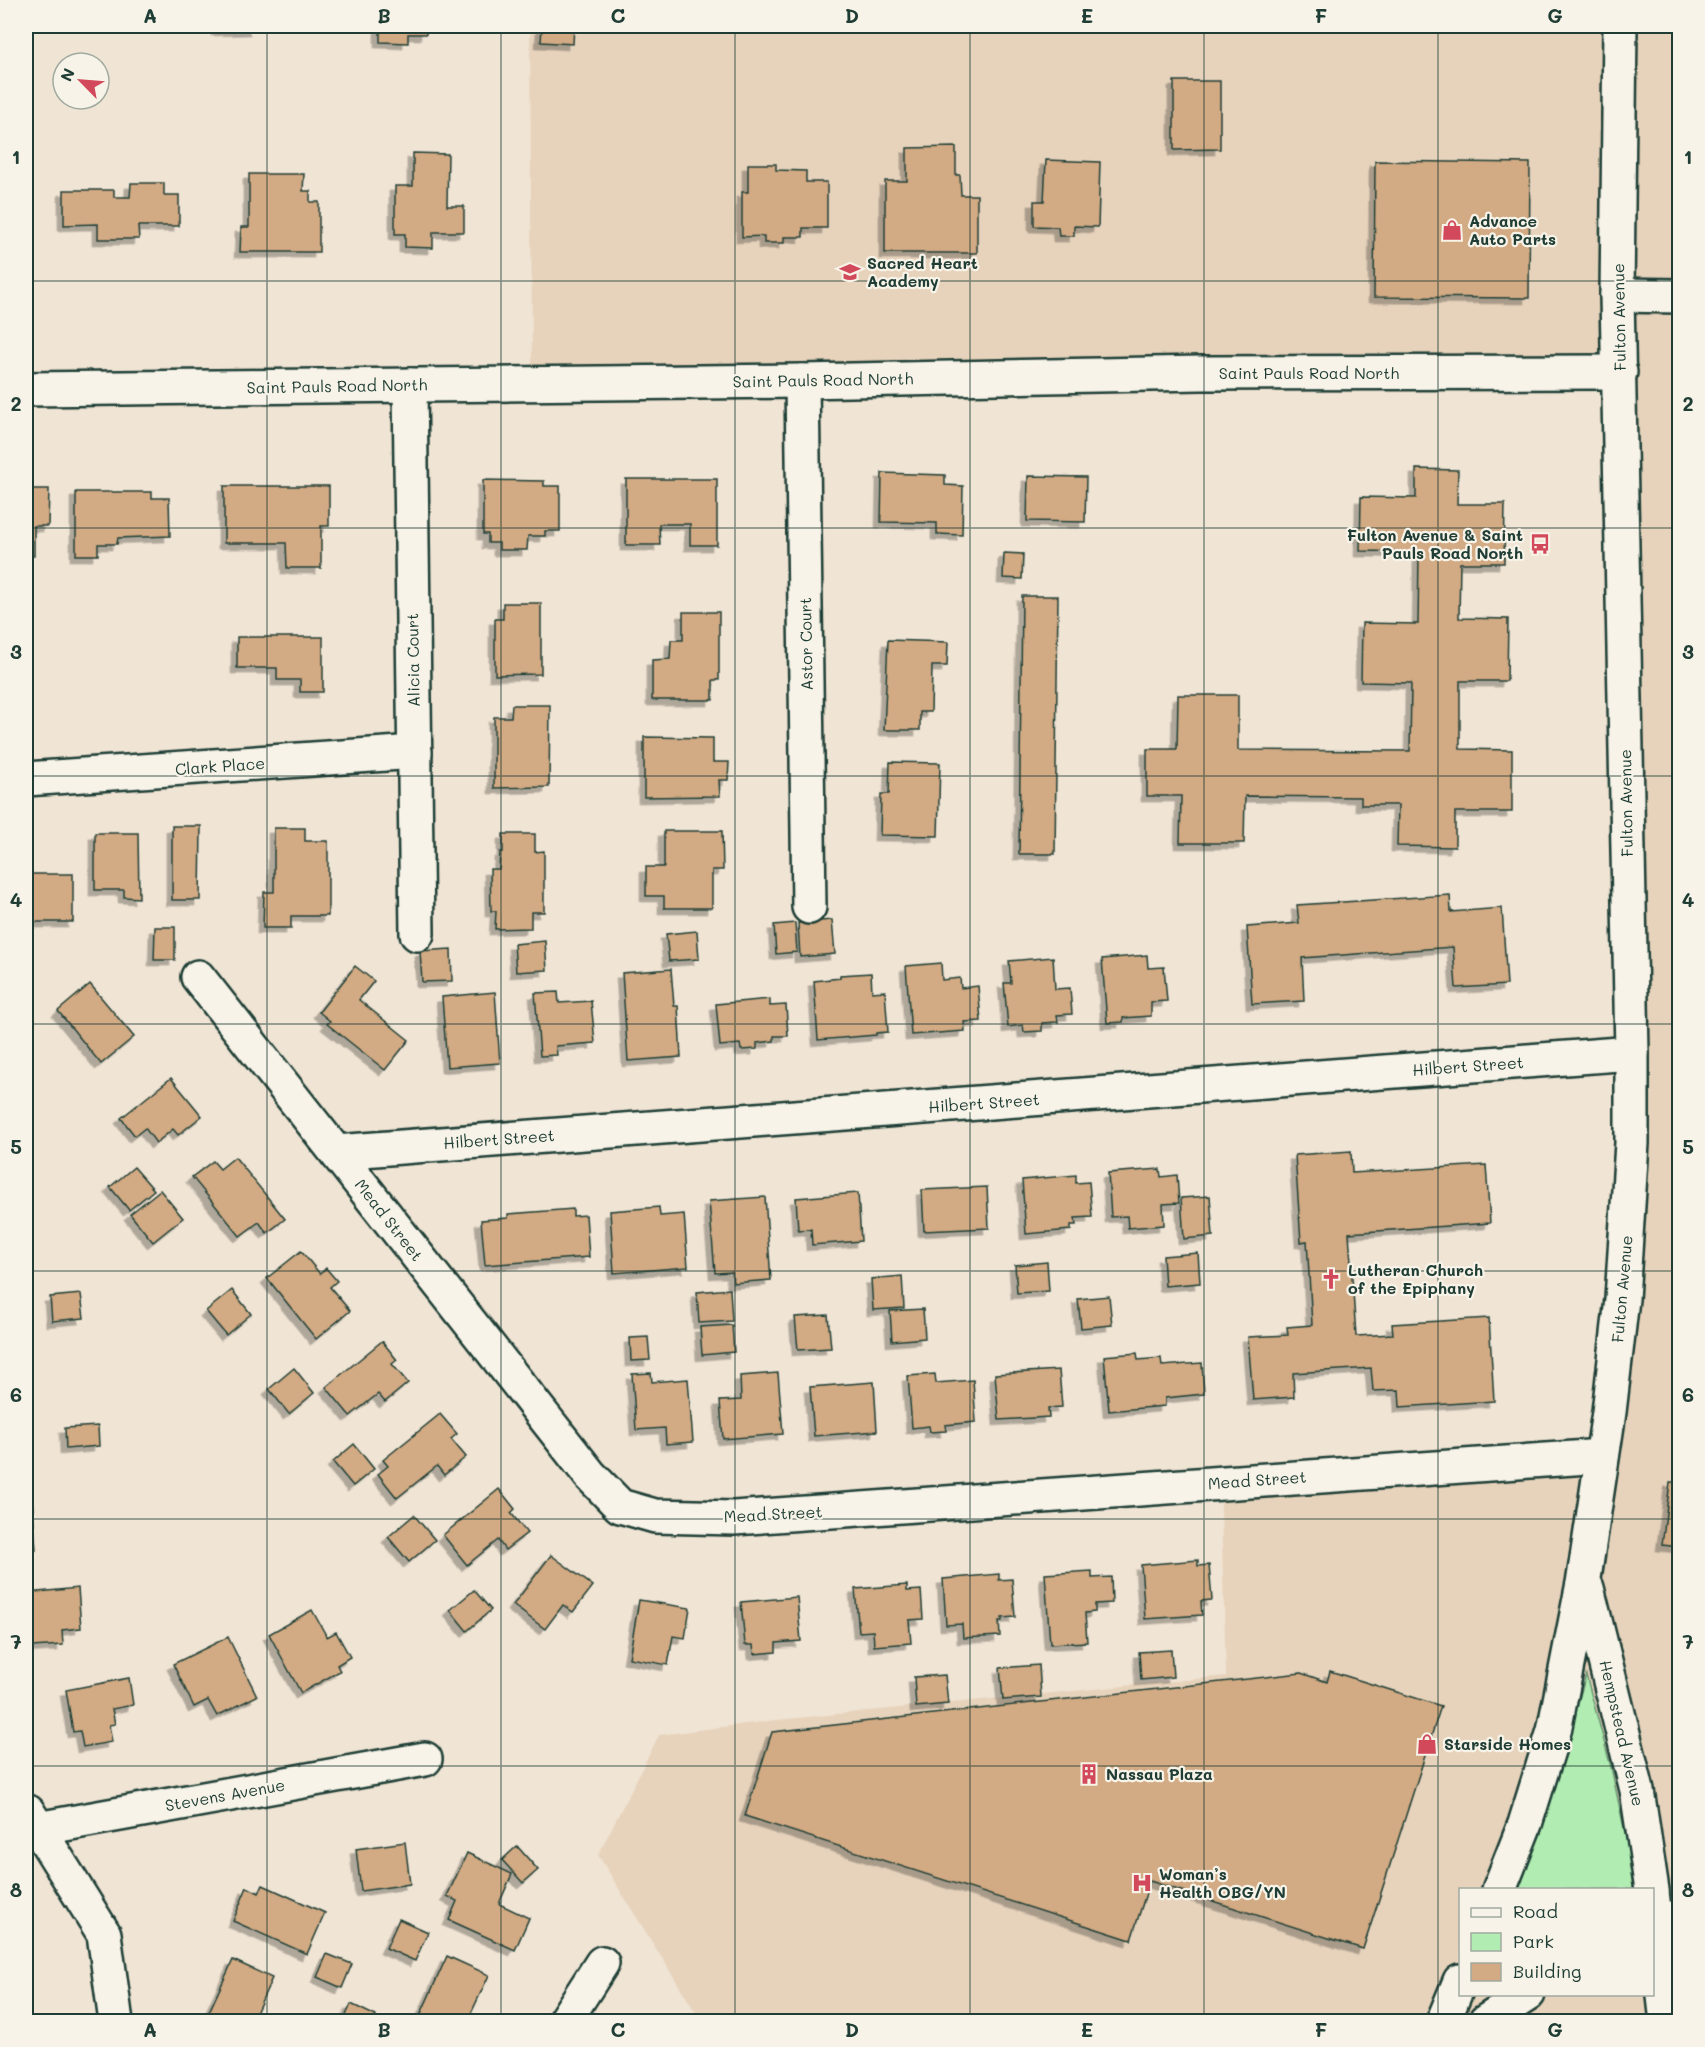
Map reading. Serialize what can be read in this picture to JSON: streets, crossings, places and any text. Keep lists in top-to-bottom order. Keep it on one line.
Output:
{"streets":{"street":["Fulton Avenue","Saint Pauls Road North","Astor Court","Alicia Court","Clark Place","Hilbert Street","Mead Street","Hempstead Avenue","Stevens Avenue"]},"crossings":[["Fulton Avenue","Saint Pauls Road North"],["Fulton Avenue","Hilbert Street"],["Fulton Avenue","Mead Street"],["Fulton Avenue","Hempstead Avenue"],["Saint Pauls Road North","Astor Court"],["Saint Pauls Road North","Alicia Court"],["Alicia Court","Clark Place"],["Hilbert Street","Mead Street"]],"places":{"shop":["Advance Auto Parts","Starside Homes"],"school or university":["Sacred Heart Academy"],"bus stop":["Fulton Avenue & Saint Pauls Road North"],"church":["Lutheran Church of the Epiphany"],"building":["Nassau Plaza"],"hospital":["Woman’s Health OBG/YN"]},"legend":["Road","Park","Building"],"north":"top left","grid":{"columns":["A","B","C","D","E","F","G"],"rows":["1","2","3","4","5","6","7","8"]}}
